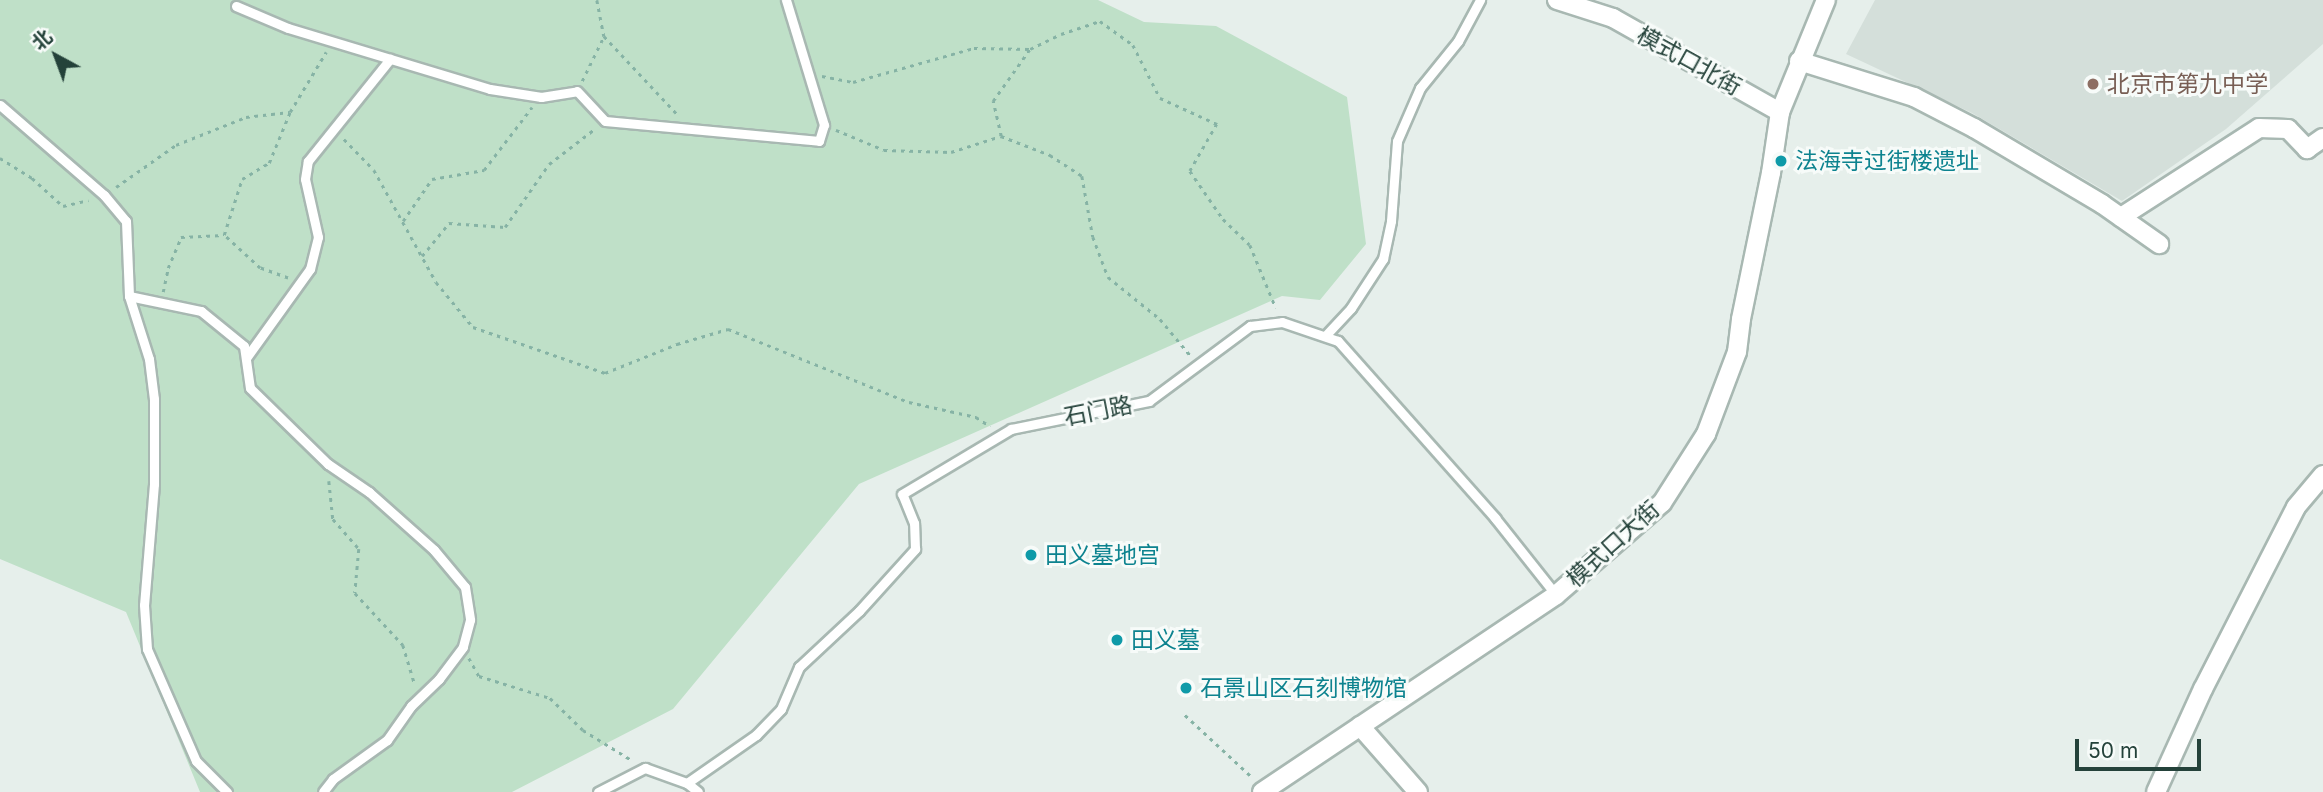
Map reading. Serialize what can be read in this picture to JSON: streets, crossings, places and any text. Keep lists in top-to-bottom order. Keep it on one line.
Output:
{"streets":{"street":["模式口北街","模式口大街"],"lane":["石门路"]},"crossings":[["模式口北街","模式口大街"],["石门路","模式口大街"]],"places":["北京市第九中学","法海寺过街楼遗址","田义墓地宫","田义墓","石景山区石刻博物馆"],"scale_bar":"50 m","north":"top left"}
